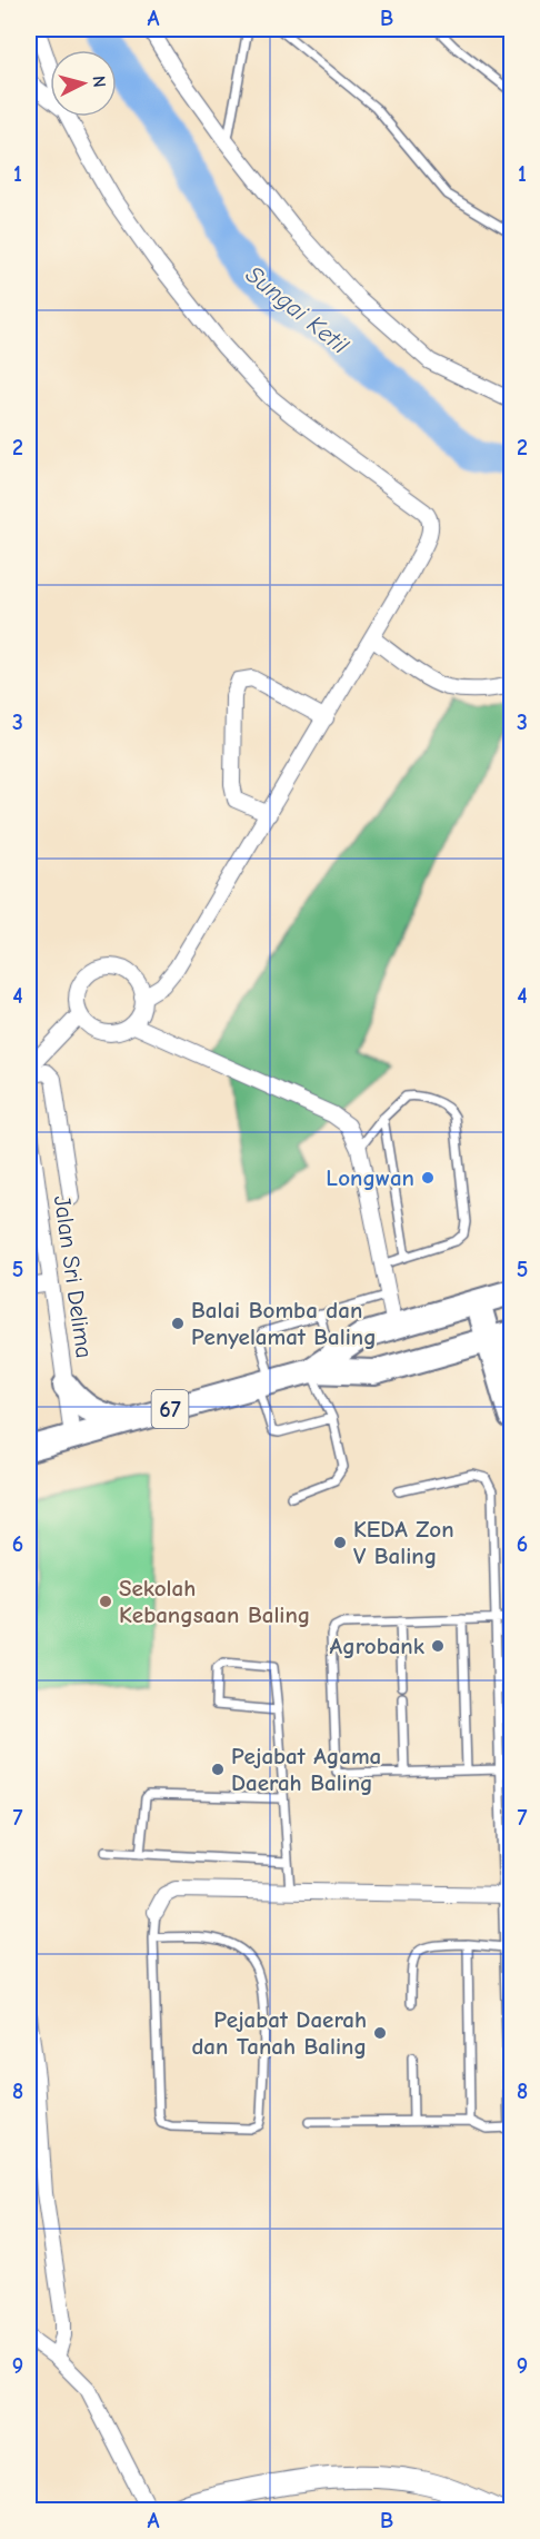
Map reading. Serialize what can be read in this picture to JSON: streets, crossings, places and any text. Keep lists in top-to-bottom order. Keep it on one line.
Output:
{"streets":{"main road":["67"],"street":["Jalan Sri Delima"]},"crossings":[["Jalan Sri Delima","67"]],"water":["Sungai Ketil"],"places":["Longwan","Balai Bomba dan Penyelamat Baling","KEDA Zon V Baling","Sekolah Kebangsaan Baling","Agrobank","Pejabat Agama Daerah Baling","Pejabat Daerah dan Tanah Baling"],"north":"right","grid":{"columns":["A","B"],"rows":["1","2","3","4","5","6","7","8","9"]}}
